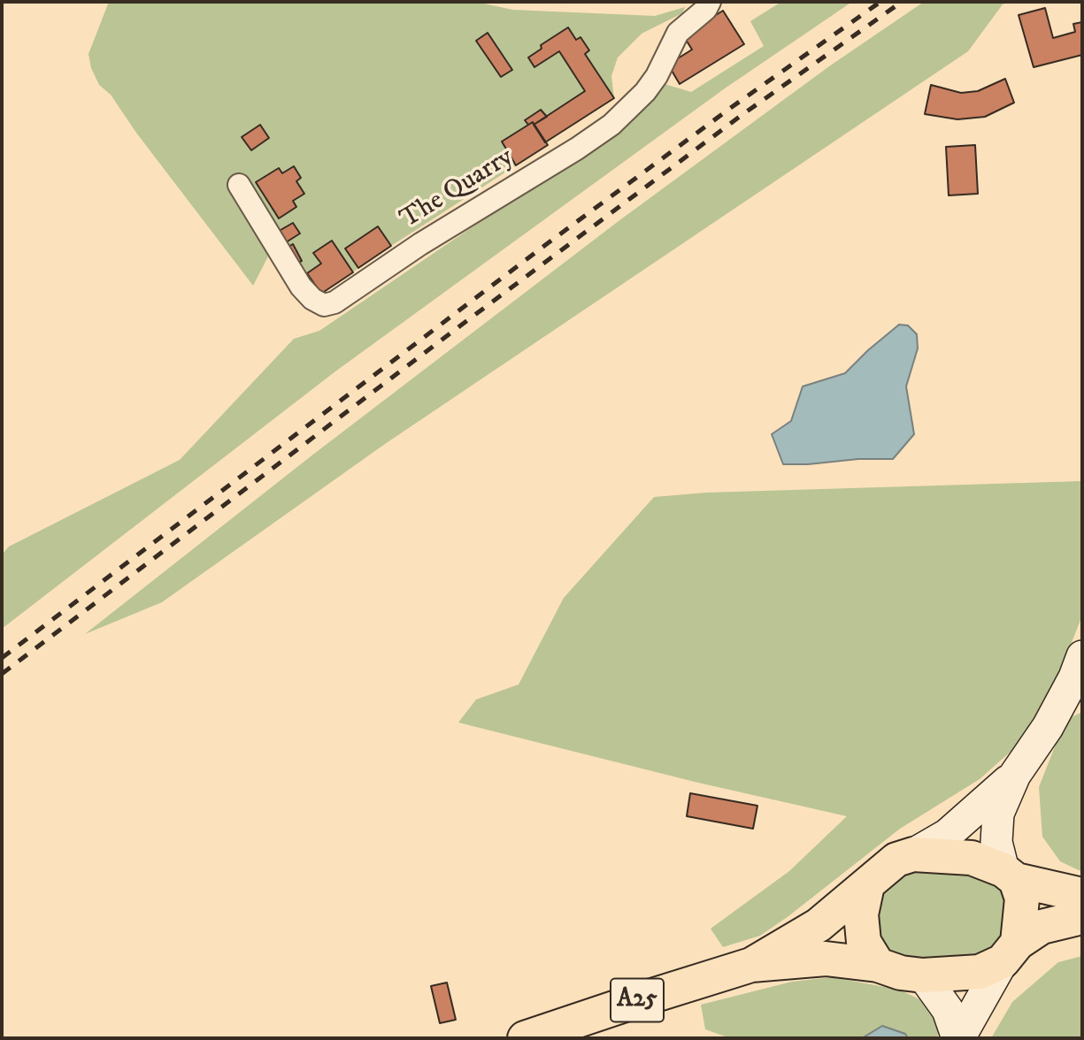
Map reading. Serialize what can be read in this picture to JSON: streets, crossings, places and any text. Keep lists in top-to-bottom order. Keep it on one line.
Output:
{"streets":{"main road":["A25"],"street":["The Quarry"]}}
